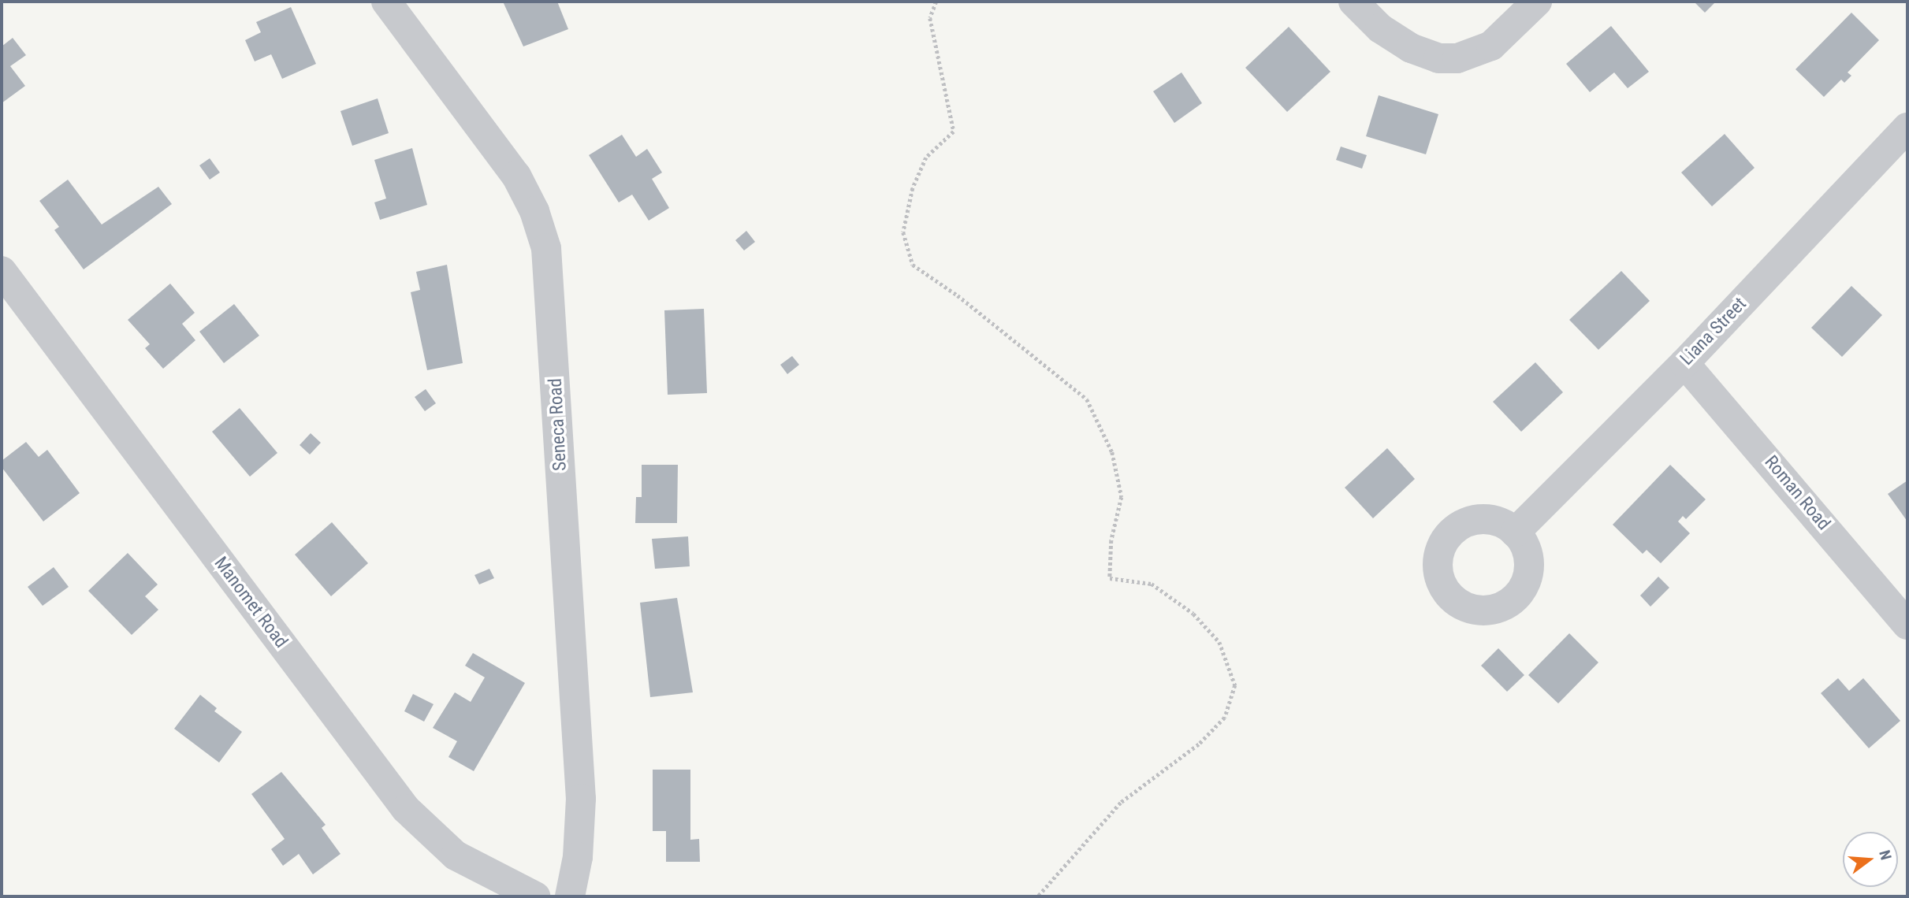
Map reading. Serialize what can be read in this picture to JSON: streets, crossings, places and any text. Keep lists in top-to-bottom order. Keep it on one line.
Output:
{"streets":{"street":["Liana Street","Seneca Road","Roman Road","Manomet Road"]},"crossings":[["Liana Street","Roman Road"]],"north":"right"}
